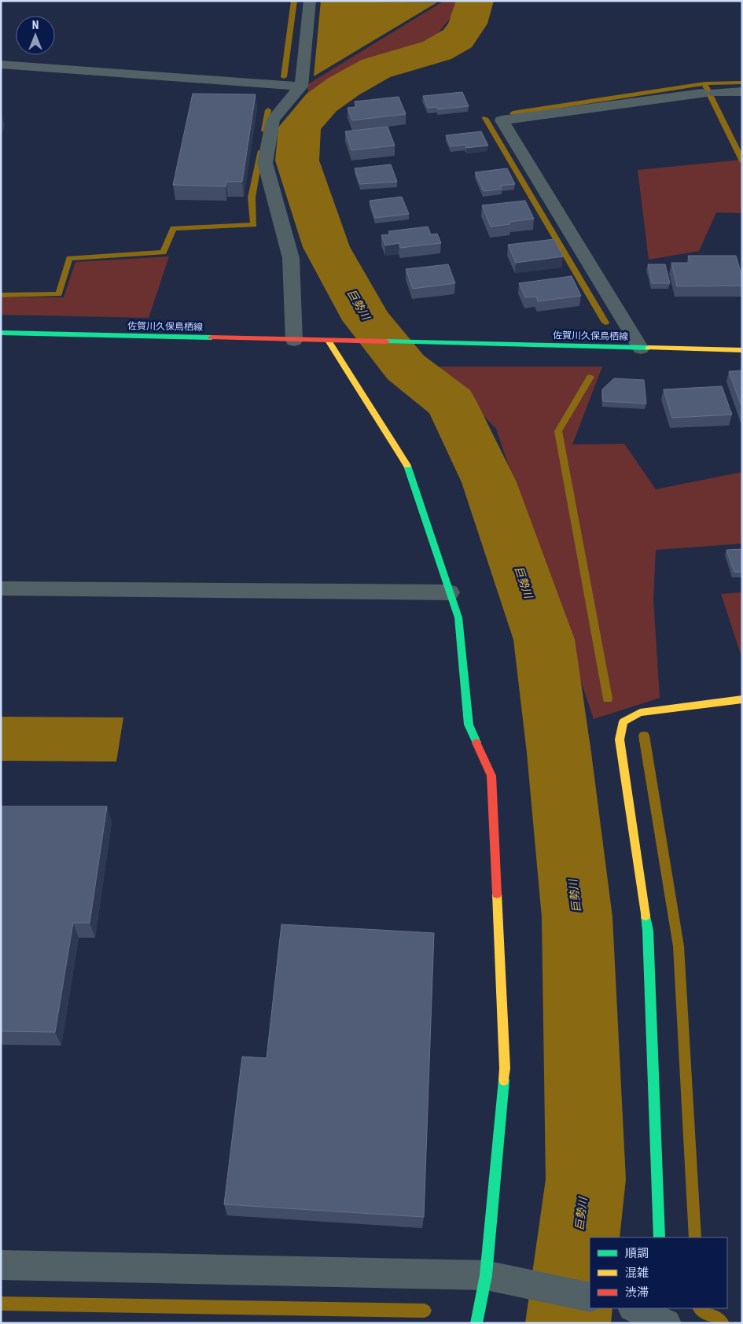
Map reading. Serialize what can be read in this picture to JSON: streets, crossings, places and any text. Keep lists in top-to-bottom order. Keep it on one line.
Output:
{"streets":{"street":["佐賀川久保鳥栖線"]},"water":["巨勢川"],"legend":["順調","混雑","渋滞"],"north":"top"}
